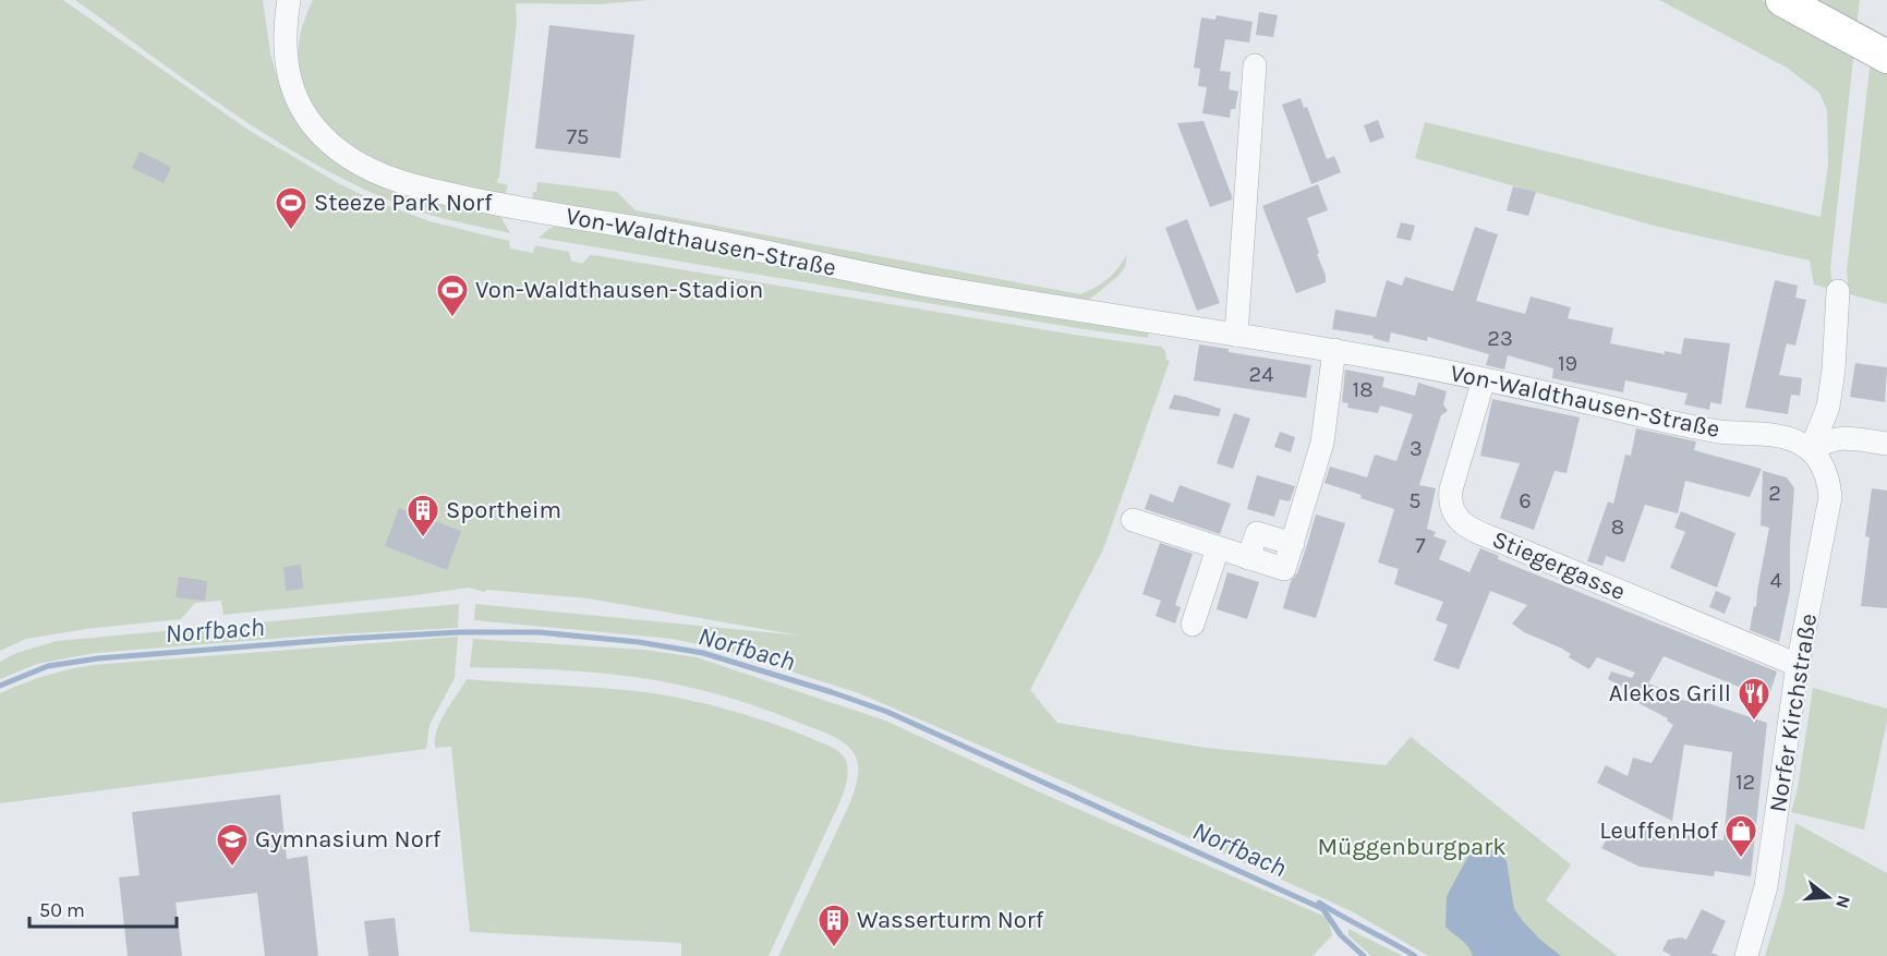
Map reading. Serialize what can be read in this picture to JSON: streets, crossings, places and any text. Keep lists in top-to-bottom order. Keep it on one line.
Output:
{"streets":{"street":["Von-Waldthausen-Straße","Stiegergasse","Norfer Kirchstraße"]},"crossings":[["Von-Waldthausen-Straße","Stiegergasse"],["Von-Waldthausen-Straße","Norfer Kirchstraße"],["Stiegergasse","Norfer Kirchstraße"]],"water":["Norfbach"],"parks":["Müggenburgpark"],"places":{"sports":["Steeze Park Norf","Von-Waldthausen-Stadion"],"building":["Sportheim","Wasserturm Norf"],"restaurant":["Alekos Grill"],"shop":["LeuffenHof"],"school or university":["Gymnasium Norf"]},"house_numbers":["75","23","19","24","18","3","2","5","6","8","7","4","12"],"scale_bar":"50 m","north":"right"}
